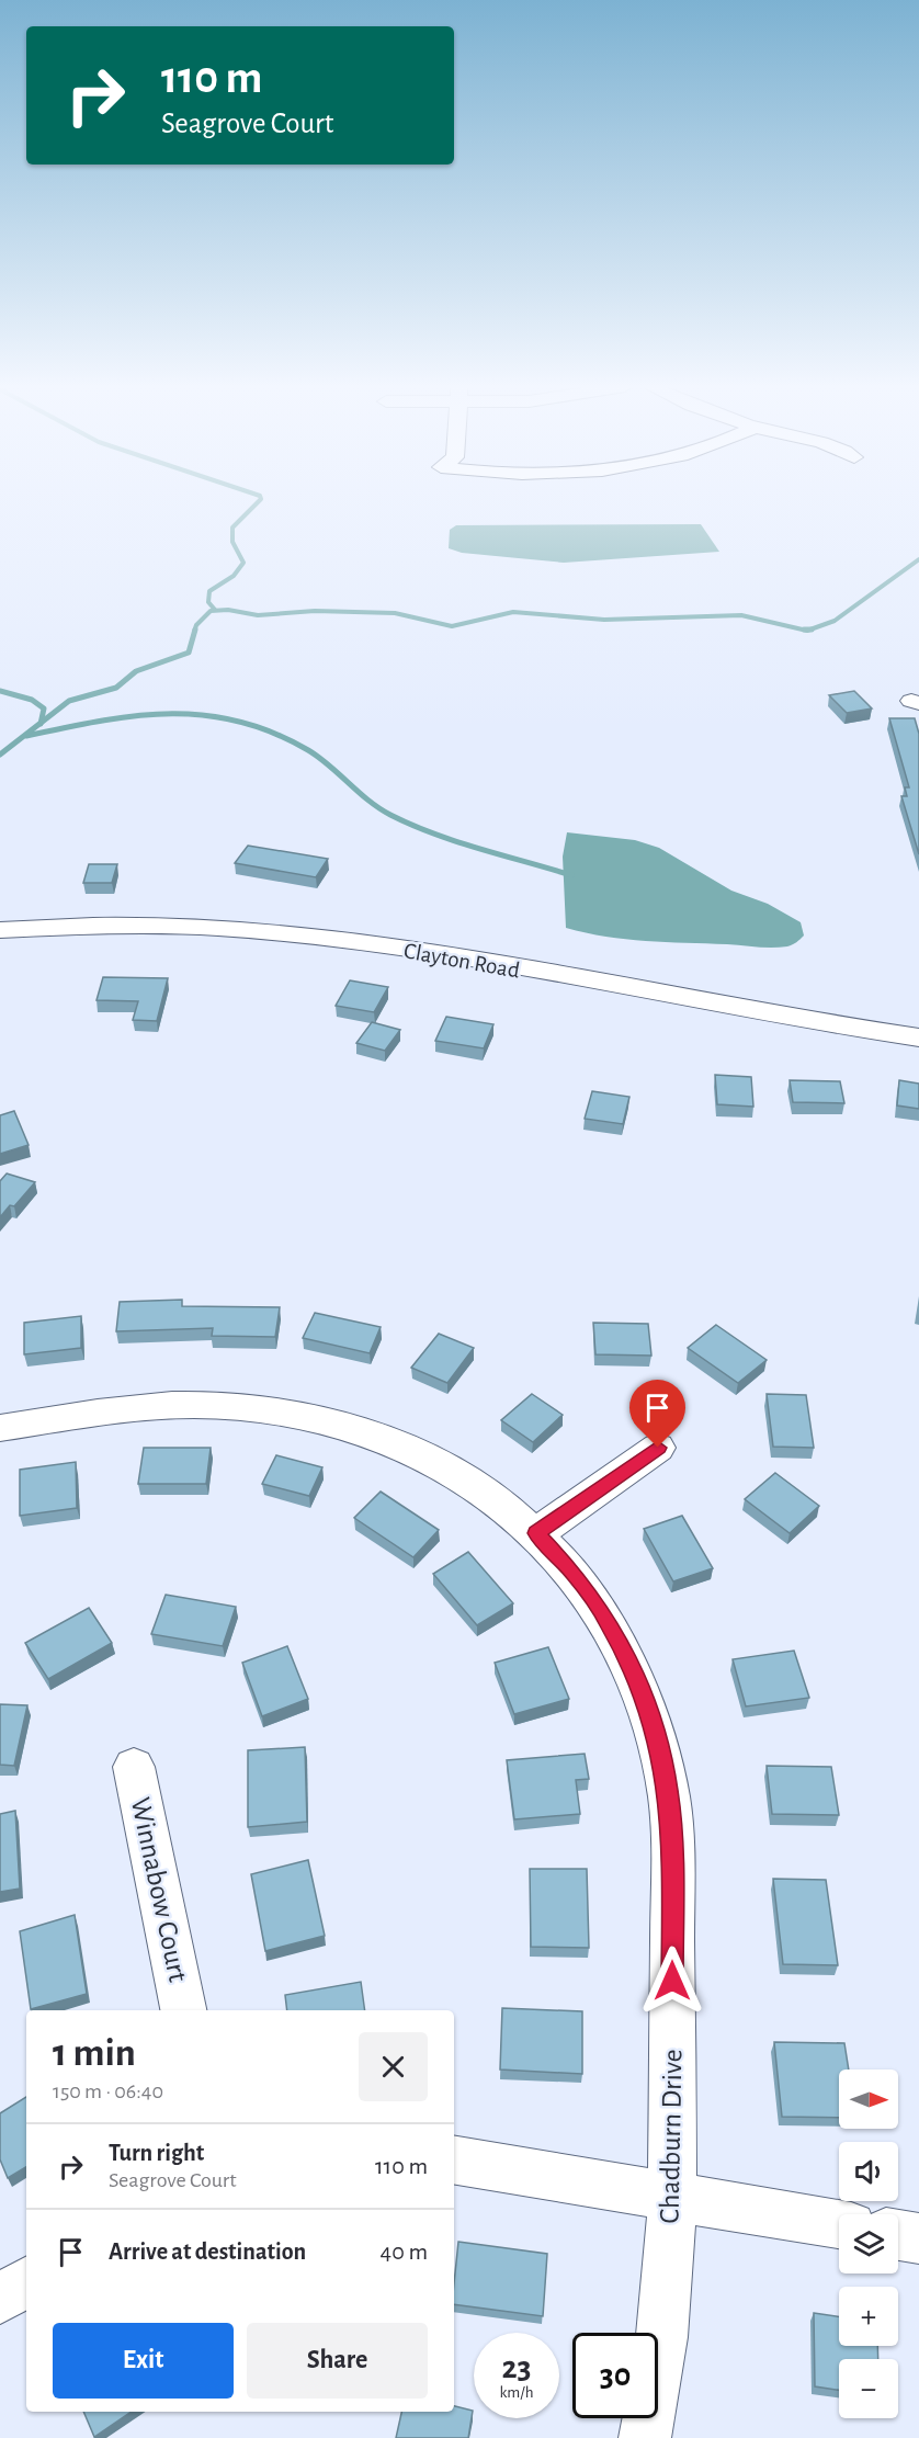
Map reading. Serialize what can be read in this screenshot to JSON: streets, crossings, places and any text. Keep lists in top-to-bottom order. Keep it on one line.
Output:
{"streets":{"street":["Clayton Road","Winnabow Court","Chadburn Drive"]},"north":"right","page":{"turn":["110 m","Seagrove Court"],"heading":["1 min","150 m · 06:40"],"map_buttons":["+","−"],"list":[{"name":"Turn right","note":"Seagrove Court","value":"110 m"},{"name":"Arrive at destination","value":"40 m"}],"buttons":["Exit","Share"],"speed":"23 km/h","limit":"30"}}
